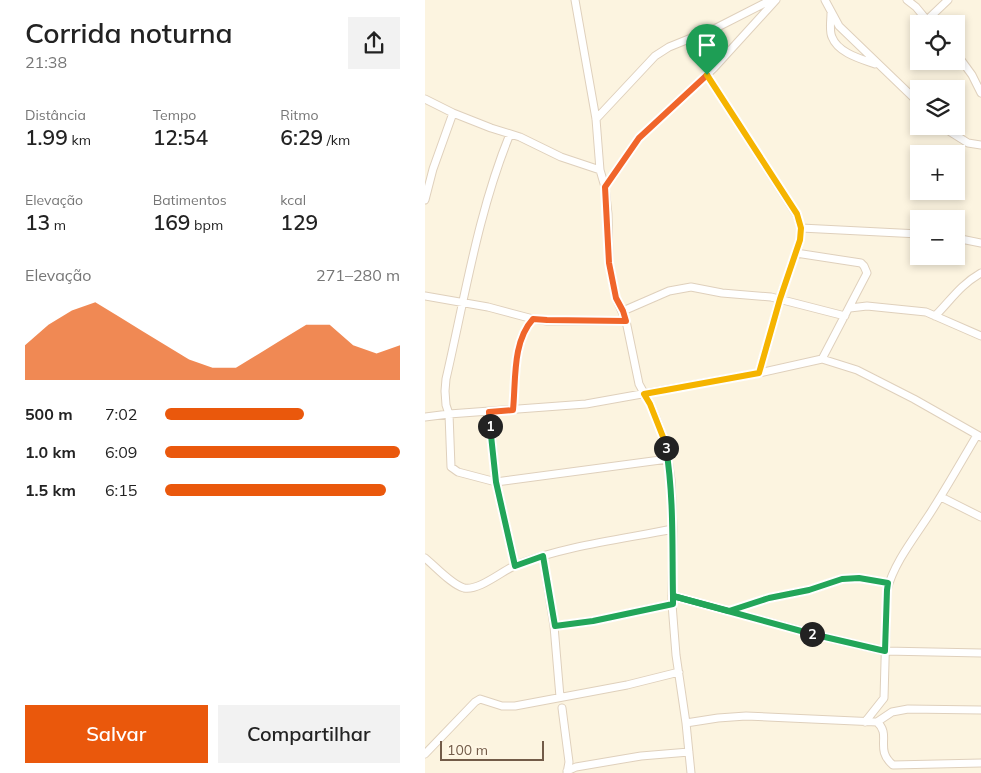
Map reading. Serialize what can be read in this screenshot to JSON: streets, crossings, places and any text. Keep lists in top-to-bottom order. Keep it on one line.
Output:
{"scale_bar":"100 m","page":{"heading":["Corrida noturna","21:38"],"map_buttons":["+","−"],"stats":[["Distância","1.99 km"],["Tempo","12:54"],["Ritmo","6:29 /km"],["Elevação","13 m"],["Batimentos","169 bpm"],["kcal","129"]],"chart":["Elevação","271–280 m"],"list":[{"name":"500 m","note":"7:02"},{"name":"1.0 km","note":"6:09"},{"name":"1.5 km","note":"6:15"}],"pins":["1","3","2"],"buttons":["Salvar","Compartilhar"],"scale":"100 m"}}
